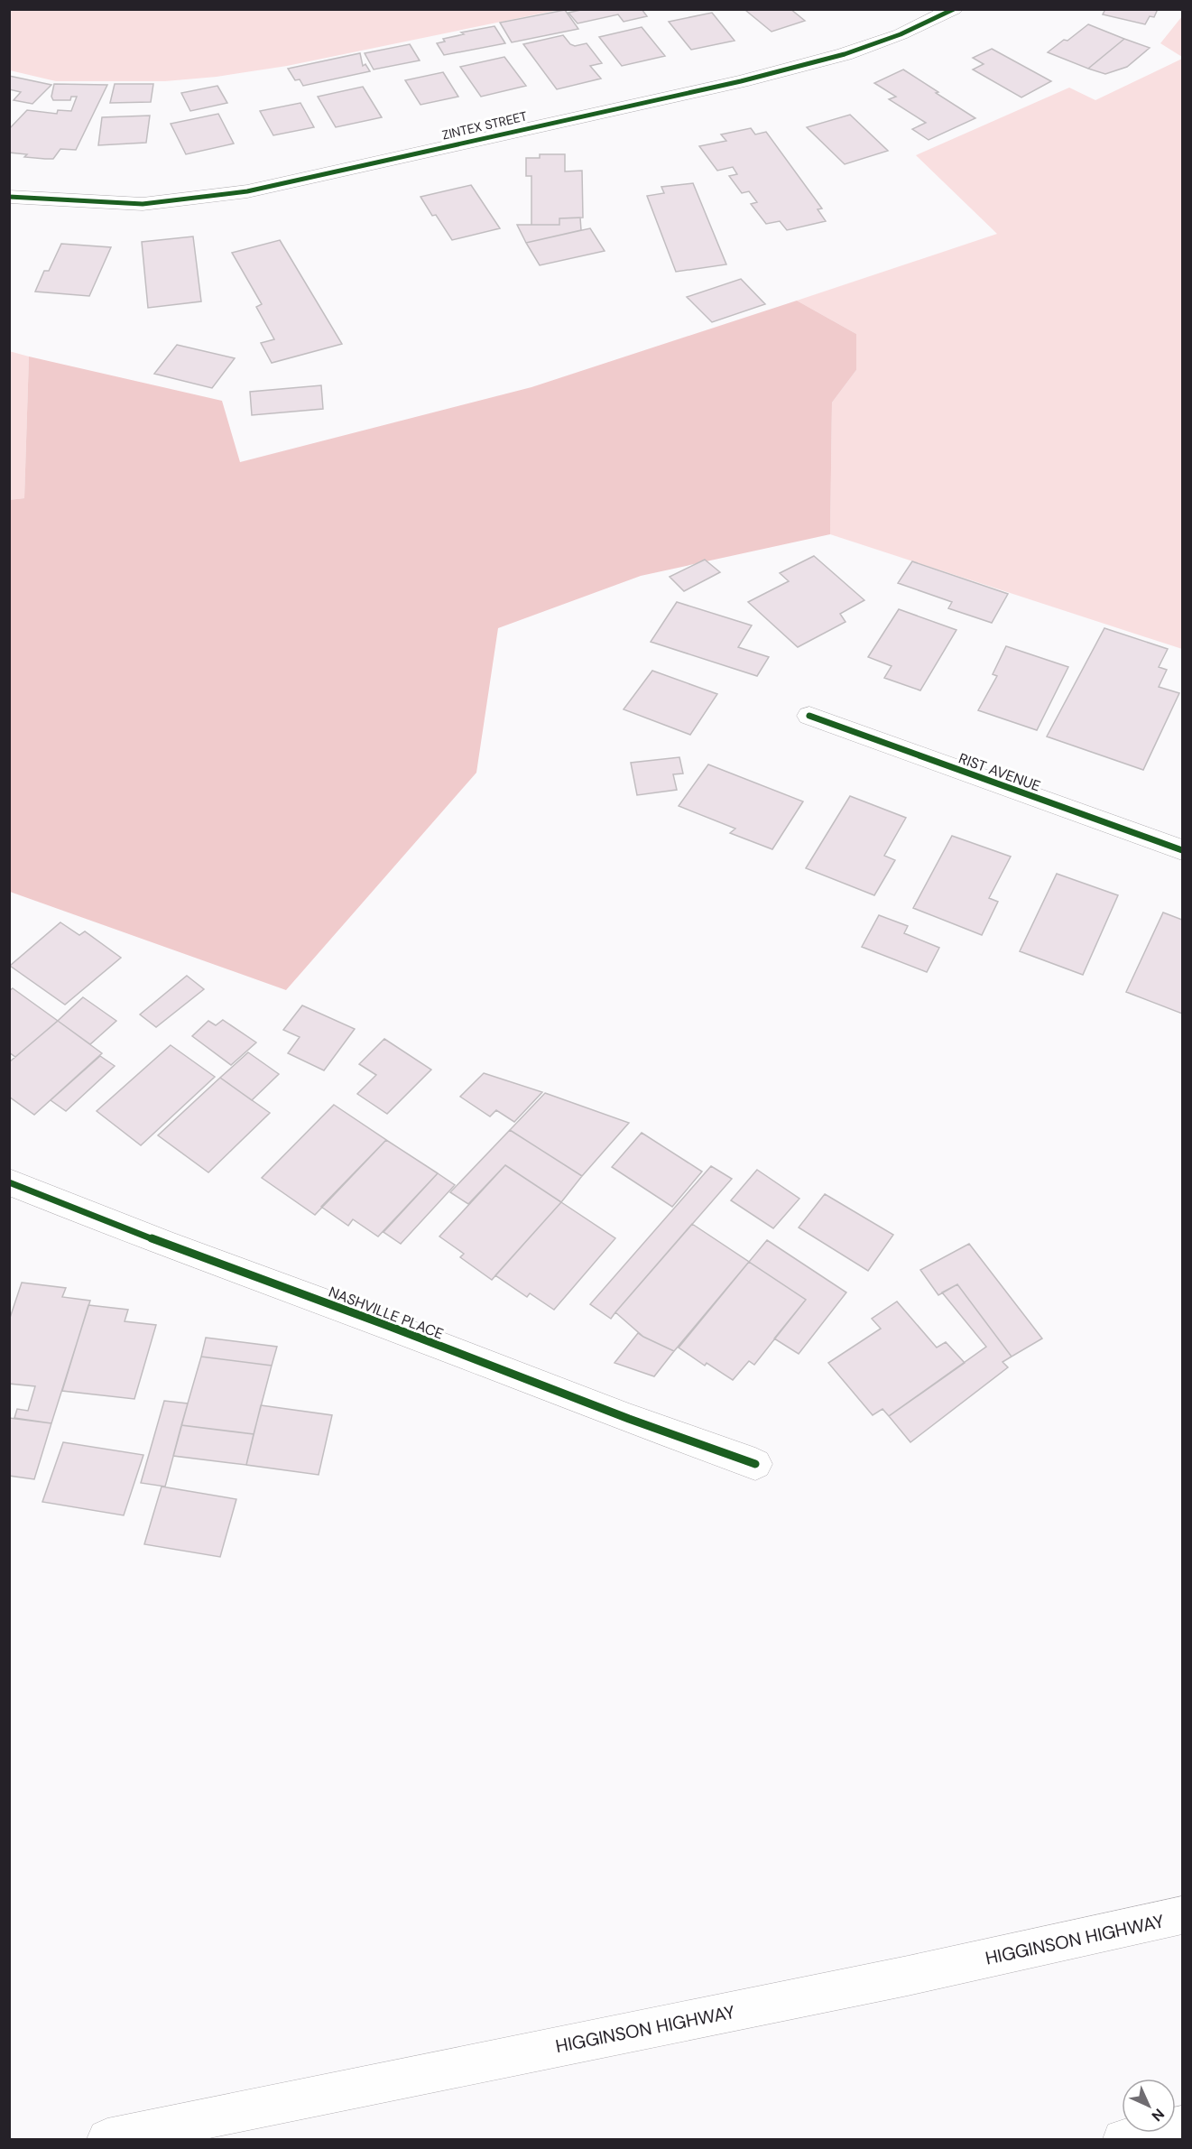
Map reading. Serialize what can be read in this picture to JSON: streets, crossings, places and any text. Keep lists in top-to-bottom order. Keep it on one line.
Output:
{"streets":{"main road":["ZINTEX STREET","RIST AVENUE","NASHVILLE PLACE","HIGGINSON HIGHWAY"]},"north":"bottom right"}
